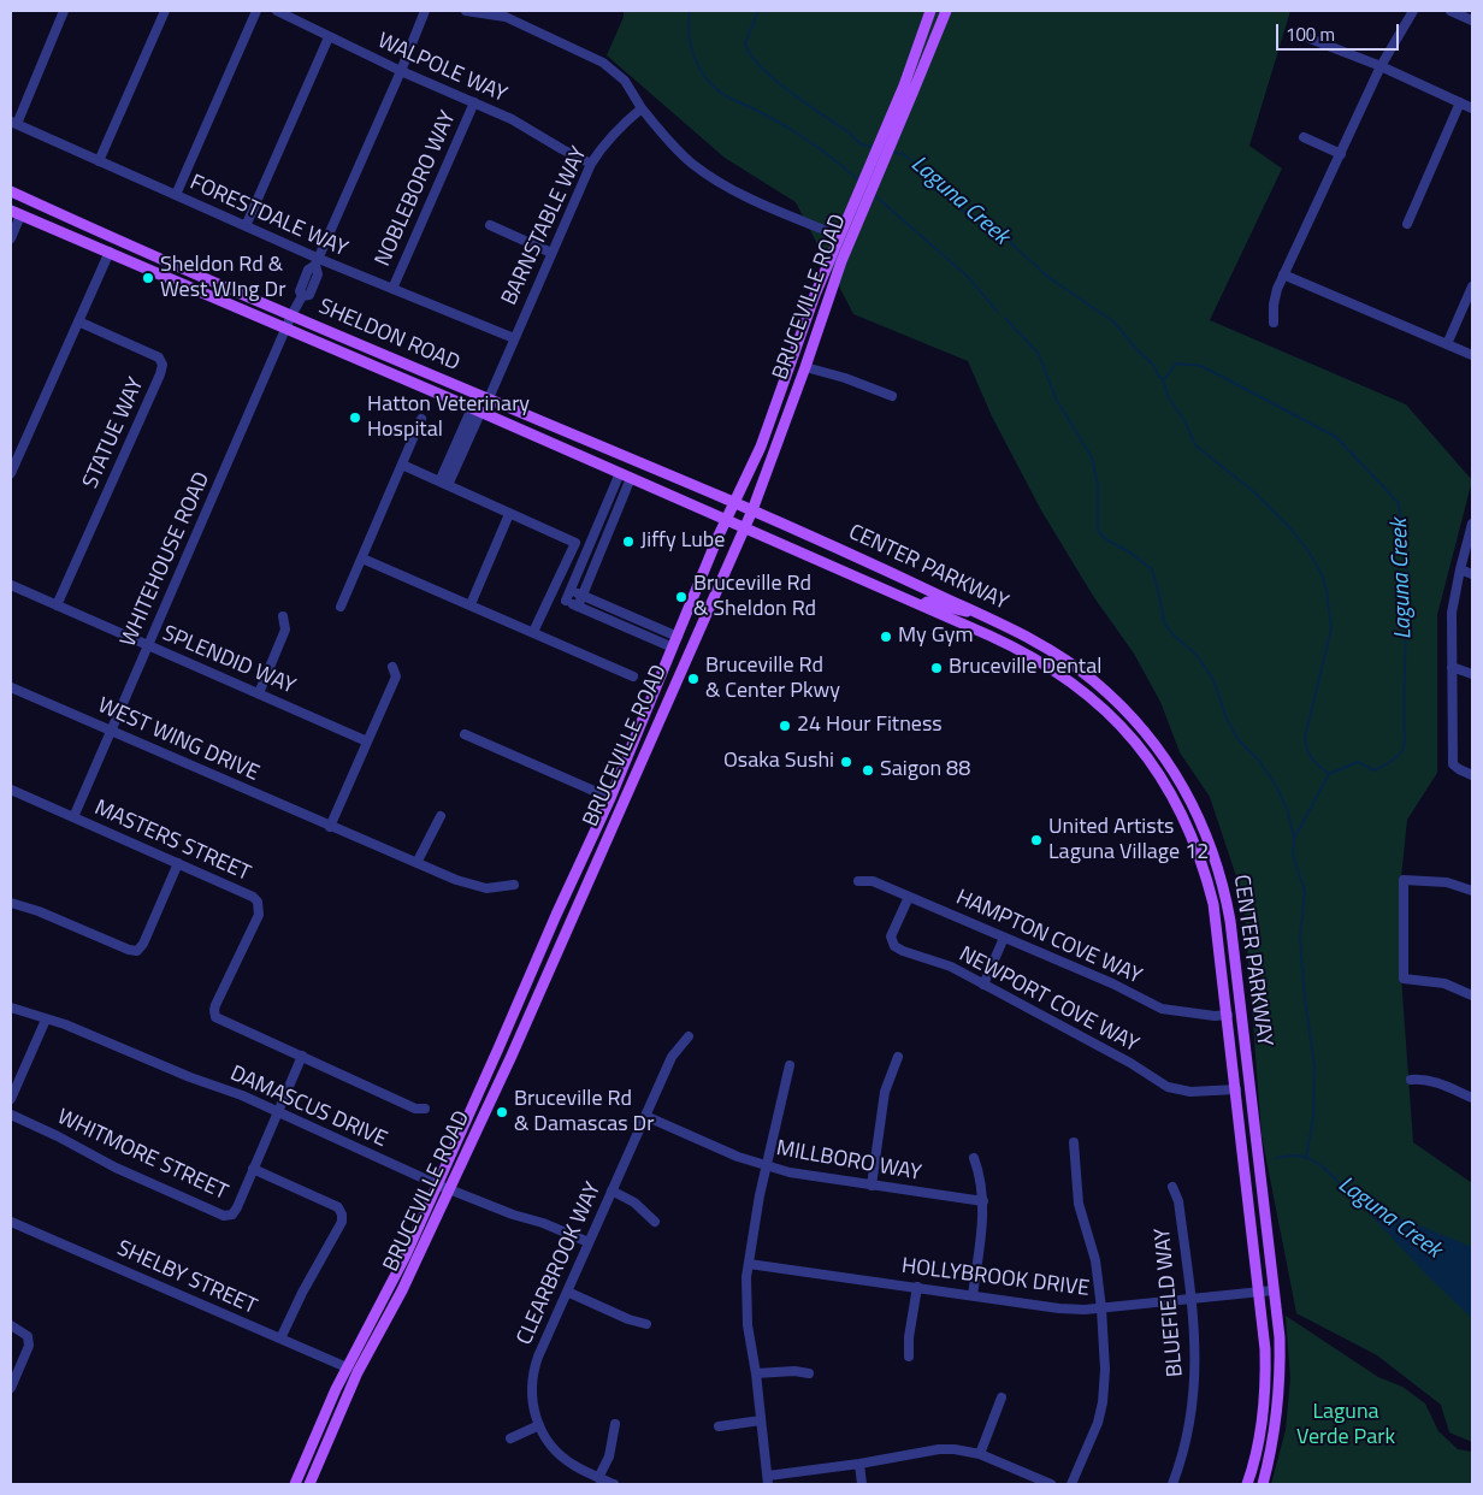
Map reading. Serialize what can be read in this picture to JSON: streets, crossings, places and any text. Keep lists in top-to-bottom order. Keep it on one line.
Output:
{"streets":{"main road":["BRUCEVILLE ROAD","SHELDON ROAD","CENTER PARKWAY"],"street":["WALPOLE WAY","NOBLEBORO WAY","FORESTDALE WAY","BARNSTABLE WAY","STATUE WAY","WHITEHOUSE ROAD","SPLENDID WAY","WEST WING DRIVE","MASTERS STREET","HAMPTON COVE WAY","NEWPORT COVE WAY","DAMASCUS DRIVE","WHITMORE STREET","MILLBORO WAY","CLEARBROOK WAY","SHELBY STREET","HOLLYBROOK DRIVE","BLUEFIELD WAY"]},"crossings":[["WALPOLE WAY","NOBLEBORO WAY"],["WALPOLE WAY","BARNSTABLE WAY"],["WALPOLE WAY","WHITEHOUSE ROAD"],["NOBLEBORO WAY","FORESTDALE WAY"],["FORESTDALE WAY","BARNSTABLE WAY"],["FORESTDALE WAY","WHITEHOUSE ROAD"],["BARNSTABLE WAY","SHELDON ROAD"],["BRUCEVILLE ROAD","SHELDON ROAD"],["BRUCEVILLE ROAD","CENTER PARKWAY"],["BRUCEVILLE ROAD","DAMASCUS DRIVE"],["BRUCEVILLE ROAD","SHELBY STREET"],["SHELDON ROAD","WHITEHOUSE ROAD"],["SHELDON ROAD","CENTER PARKWAY"],["STATUE WAY","SPLENDID WAY"],["WHITEHOUSE ROAD","SPLENDID WAY"],["WHITEHOUSE ROAD","WEST WING DRIVE"],["WHITEHOUSE ROAD","MASTERS STREET"],["CENTER PARKWAY","HAMPTON COVE WAY"],["CENTER PARKWAY","NEWPORT COVE WAY"],["CENTER PARKWAY","HOLLYBROOK DRIVE"],["MASTERS STREET","WHITMORE STREET"],["HAMPTON COVE WAY","NEWPORT COVE WAY"],["DAMASCUS DRIVE","WHITMORE STREET"],["DAMASCUS DRIVE","CLEARBROOK WAY"],["MILLBORO WAY","CLEARBROOK WAY"],["HOLLYBROOK DRIVE","BLUEFIELD WAY"]],"water":["Laguna Creek"],"parks":["Laguna Verde Park"],"places":["Sheldon Rd & West WIng Dr","Hatton Veterinary Hospital","Jiffy Lube","Bruceville Rd & Sheldon Rd","My Gym","Bruceville Dental","Bruceville Rd & Center Pkwy","24 Hour Fitness","Osaka Sushi","Saigon 88","United Artists Laguna Village 12","Bruceville Rd & Damascas Dr"],"scale_bar":"100 m"}
